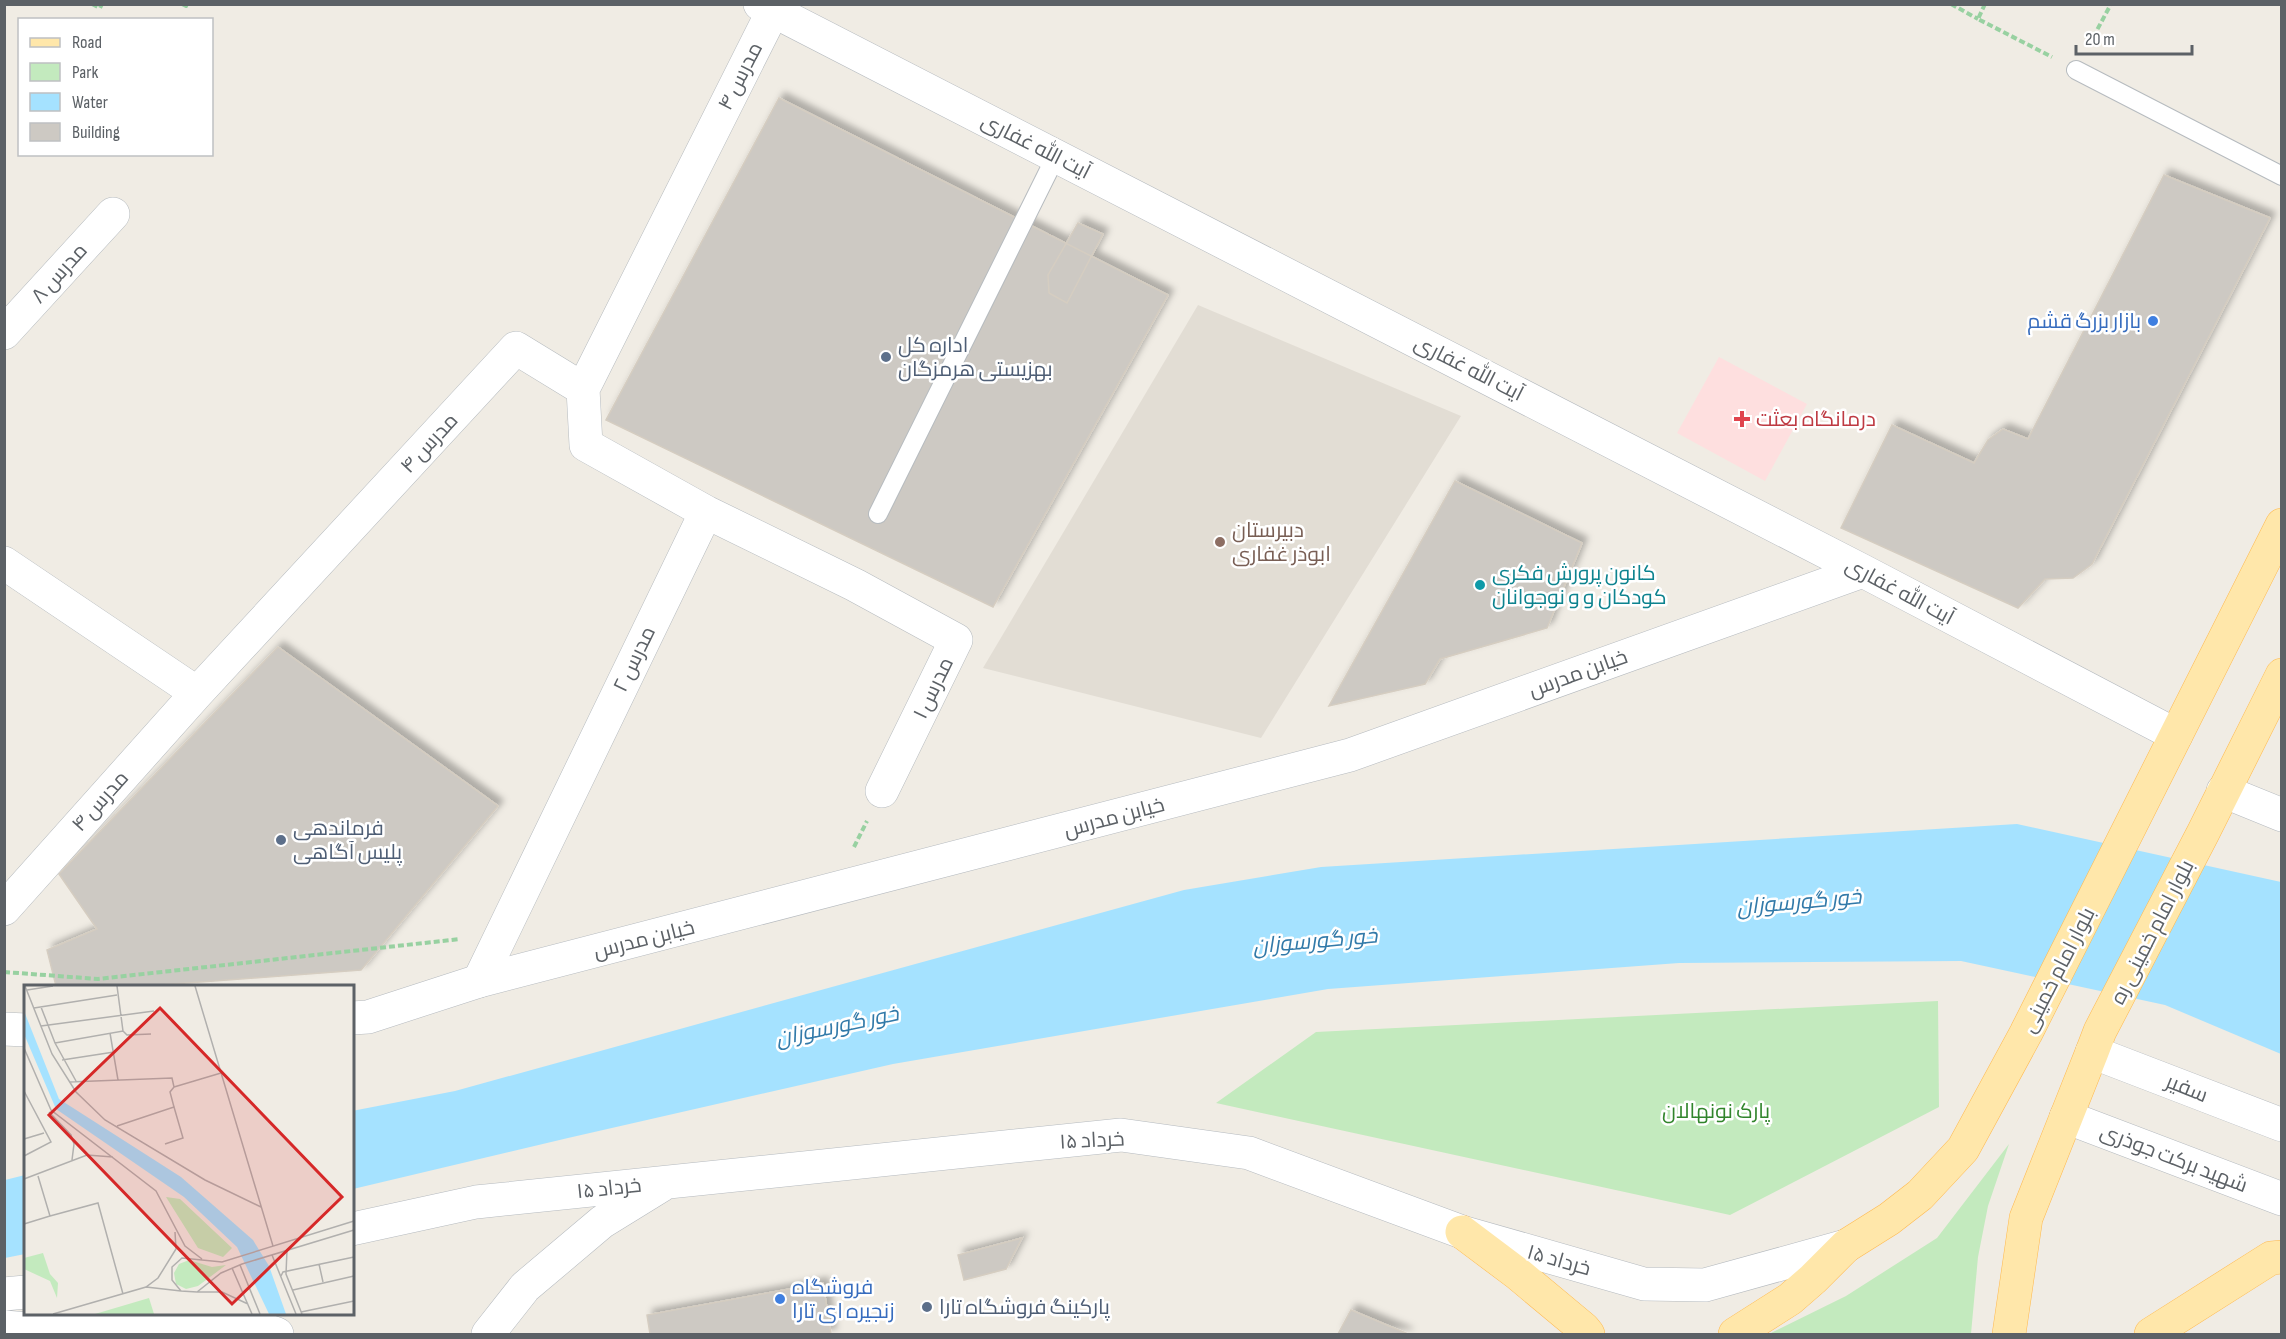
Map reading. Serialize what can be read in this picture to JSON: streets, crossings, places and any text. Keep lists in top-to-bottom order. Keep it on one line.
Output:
{"streets":{"main road":["بلوار امام خمینی ره","بلوار امام خمینی"],"street":["مدرس ۴","آیت الله غفاری","مدرس ۸","مدرس ۲","خیابن مدرس","مدرس ۱","سفیر","۱۵ خرداد","شهید برکت جوذری"]},"crossings":[["مدرس ۴","آیت الله غفاری"],["آیت الله غفاری","خیابن مدرس"],["آیت الله غفاری","بلوار امام خمینی"],["مدرس ۲","خیابن مدرس"],["مدرس ۲","مدرس ۱"],["بلوار امام خمینی ره","سفیر"],["بلوار امام خمینی","۱۵ خرداد"]],"water":["خور گورسوزان"],"parks":["پارک نونهالان"],"places":{"other":["بازار بزرگ قشم","اداره کل بهزیستی هرمزگان","دبیرستان ابوذر غفاری","کانون پرورش فکری کودکان و و نوجوانان","فرماندهی پلیس آگاهی","فروشگاه زنجیره ای تارا","پارکینگ فروشگاه تارا"],"health":["درمانگاه بعثت"]},"legend":["Road","Park","Water","Building"],"scale_bar":"20 m"}
